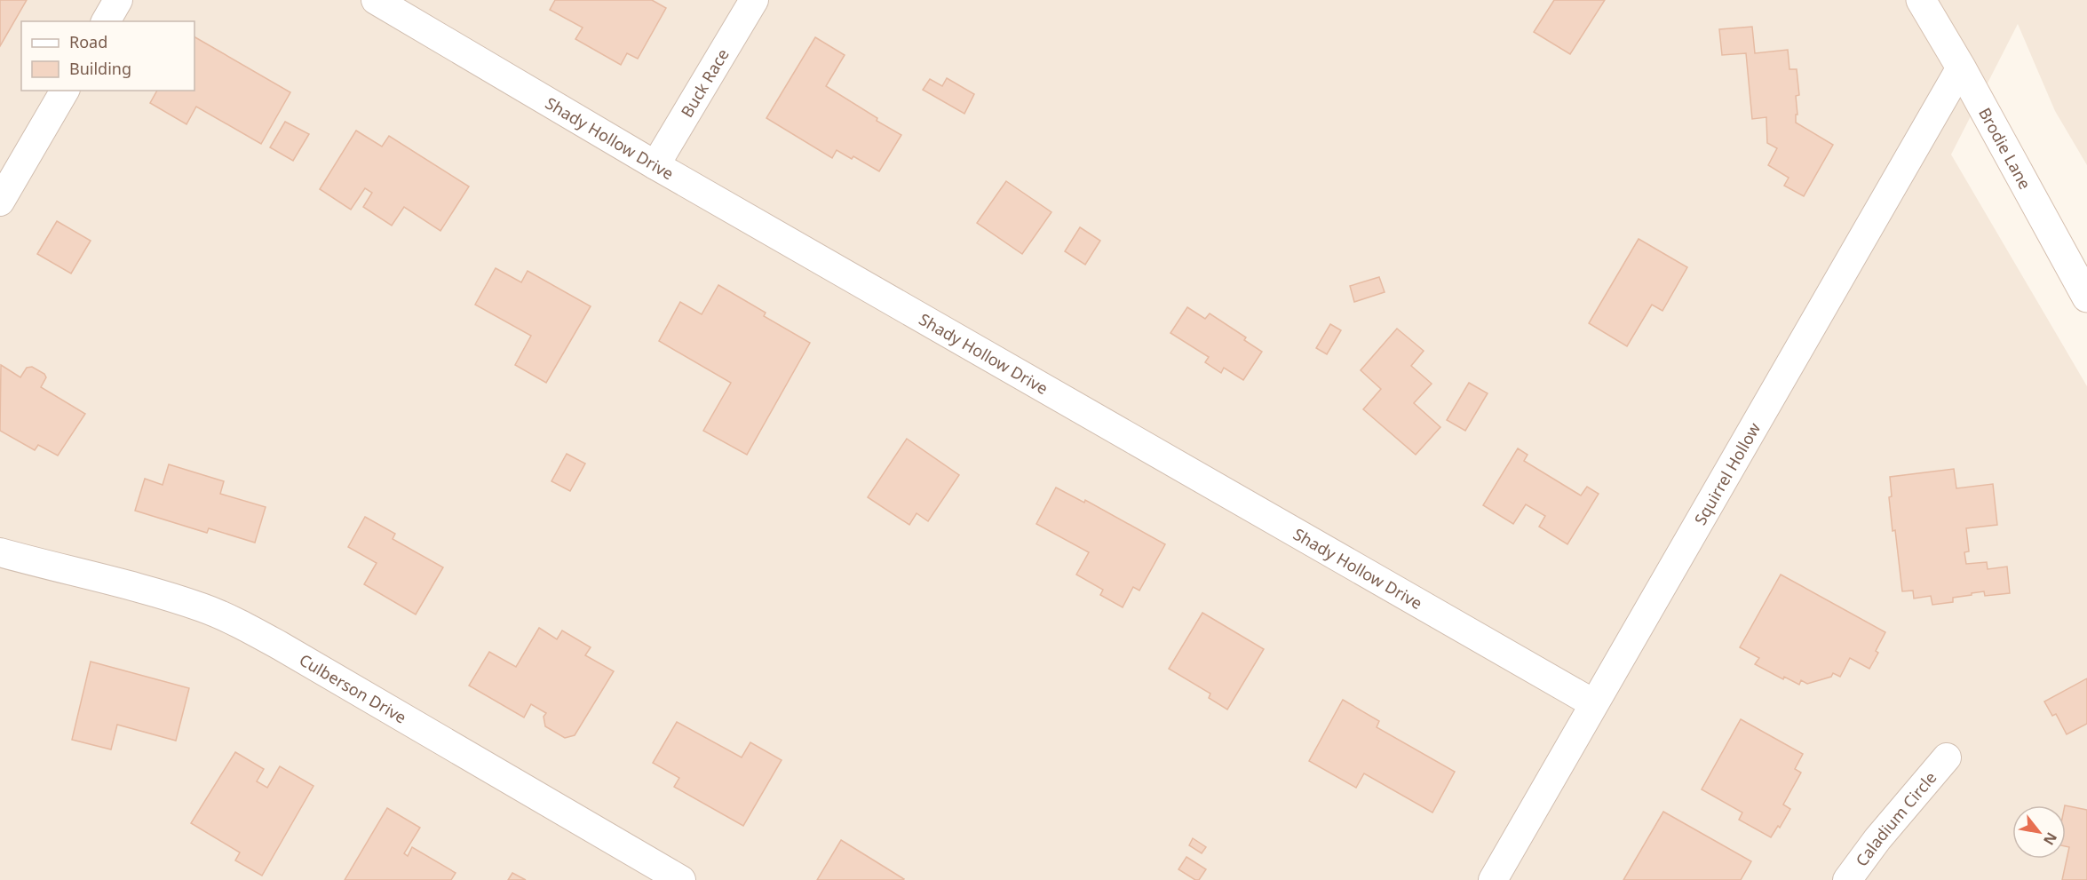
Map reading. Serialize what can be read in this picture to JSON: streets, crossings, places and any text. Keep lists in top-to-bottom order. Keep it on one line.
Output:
{"streets":{"main road":["Brodie Lane"],"street":["Buck Race","Shady Hollow Drive","Squirrel Hollow","Culberson Drive","Caladium Circle"]},"crossings":[["Buck Race","Shady Hollow Drive"],["Shady Hollow Drive","Squirrel Hollow"],["Brodie Lane","Squirrel Hollow"]],"legend":["Road","Building"],"north":"bottom right"}
